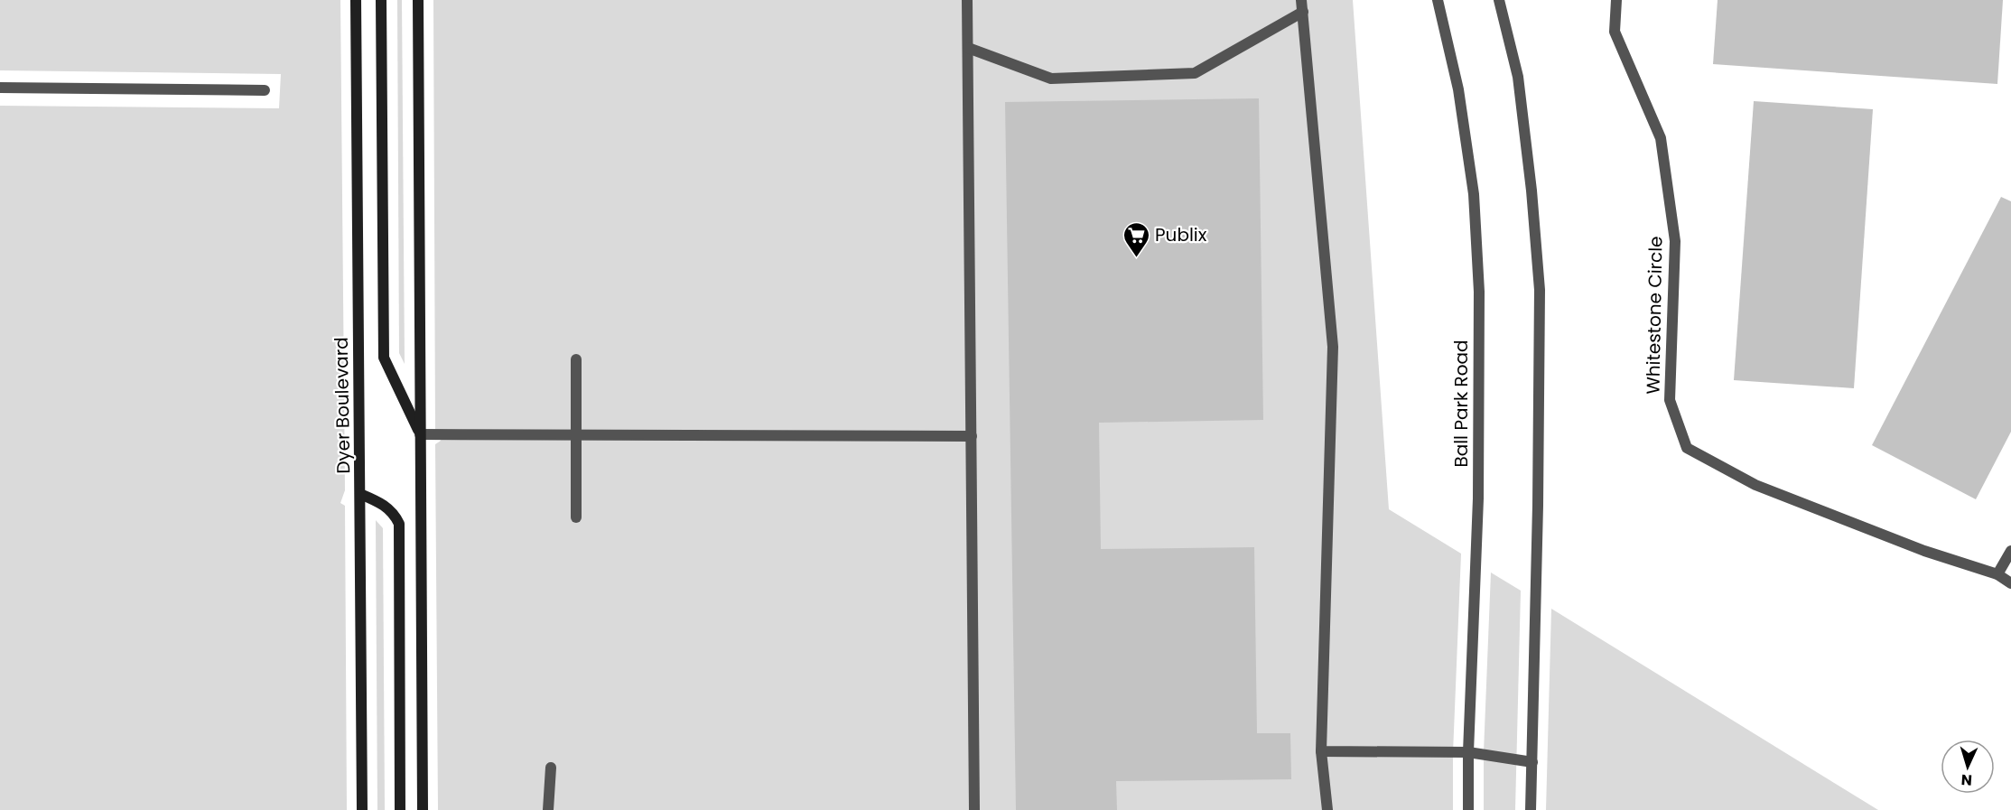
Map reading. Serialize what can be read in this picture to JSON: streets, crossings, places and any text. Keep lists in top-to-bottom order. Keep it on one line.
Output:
{"streets":{"main road":["Dyer Boulevard"],"street":["Whitestone Circle","Ball Park Road"]},"places":{"supermarket":["Publix"]},"north":"bottom"}
